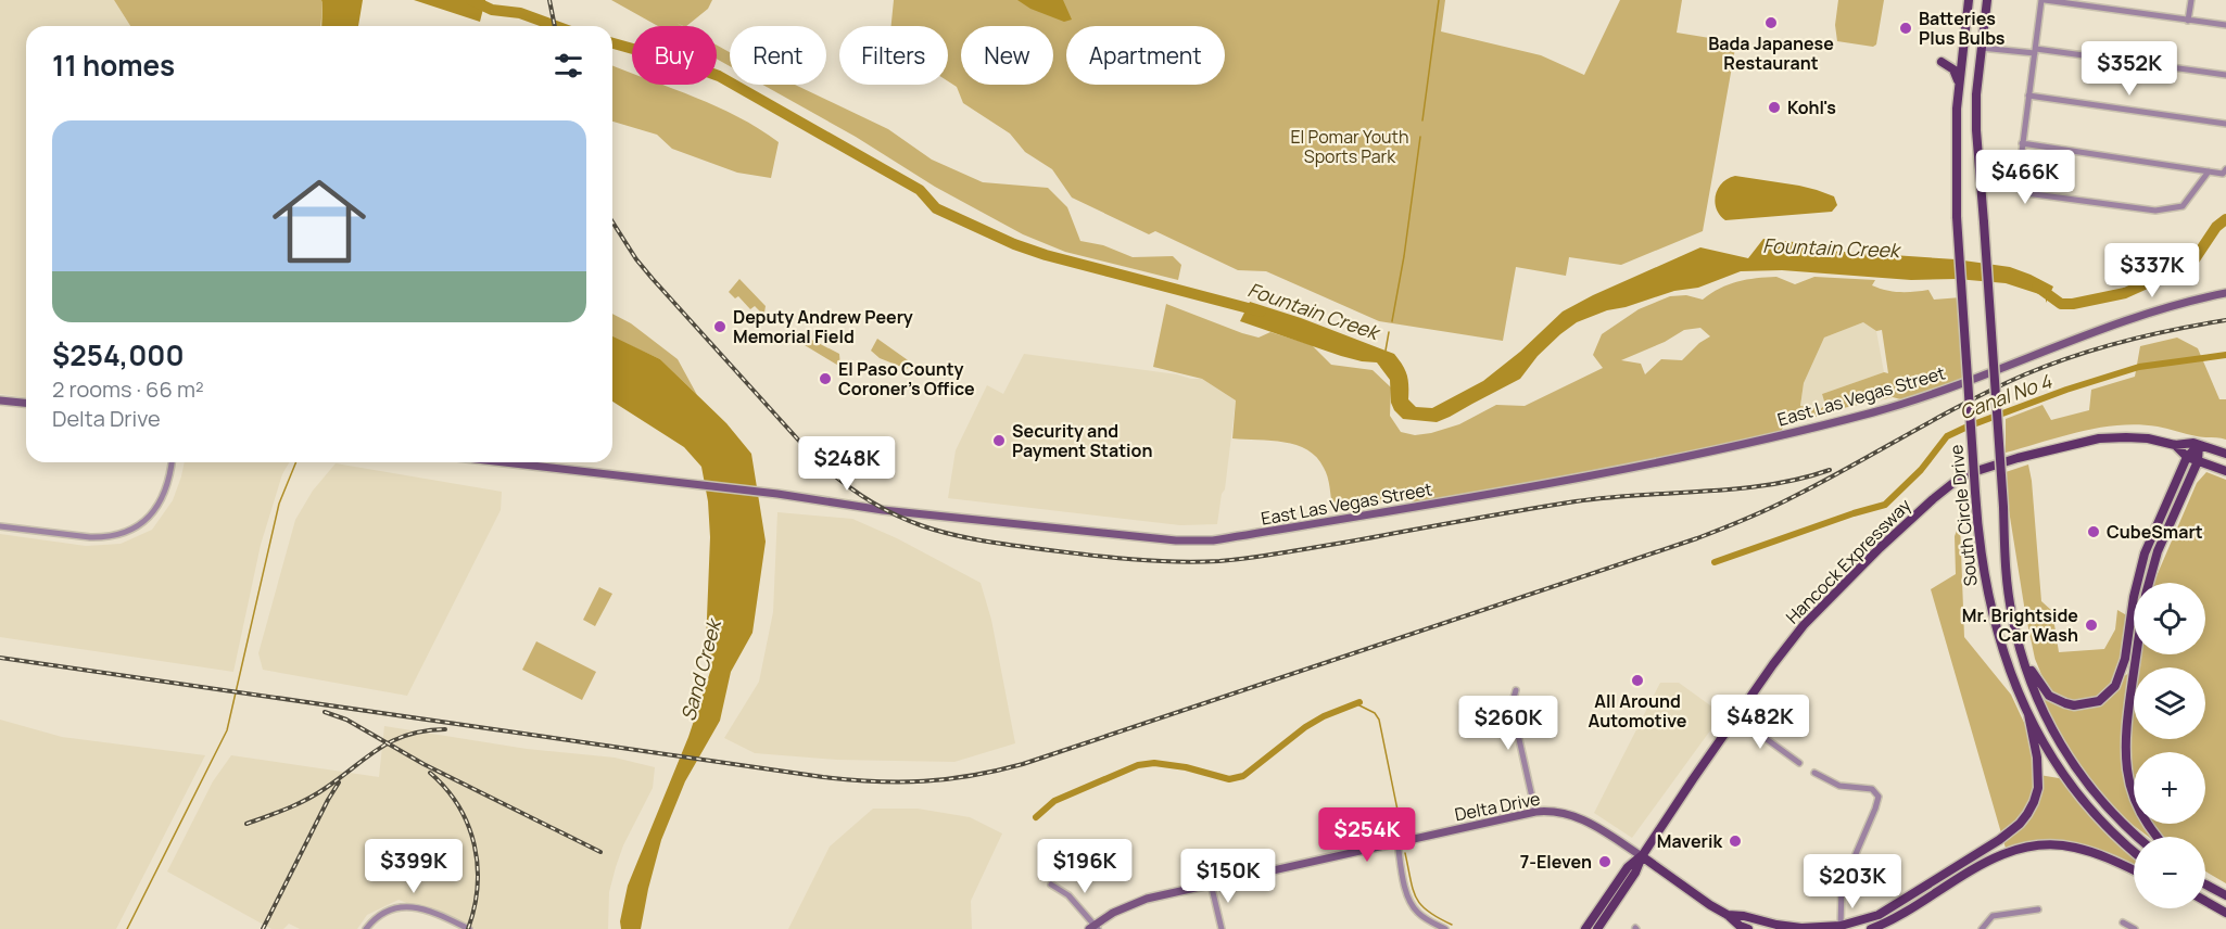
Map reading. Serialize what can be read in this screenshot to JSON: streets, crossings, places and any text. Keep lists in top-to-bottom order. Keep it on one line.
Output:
{"streets":{"main road":["South Circle Drive","Hancock Expressway"],"street":["East Las Vegas Street","Delta Drive"]},"crossings":[["Hancock Expressway","Delta Drive"]],"water":["Fountain Creek","Canal No 4","Sand Creek"],"parks":["El Pomar Youth Sports Park"],"places":["Bada Japanese Restaurant","Batteries Plus Bulbs","Kohl's","Deputy Andrew Peery Memorial Field","El Paso County Coroner's Office","Security and Payment Station","CubeSmart","Mr. Brightside Car Wash","All Around Automotive","Maverik","7-Eleven"],"page":{"chip":["Buy","Rent","Filters","New","Apartment"],"heading":"11 homes","price":["$352K","$466K","$337K","$248K","$482K","$260K","$254K","$399K","$196K","$150K","$203K"],"list":[{"name":"$254,000","note":"2 rooms · 66 m² · Delta Drive"}],"map_buttons":["+","−"]}}
